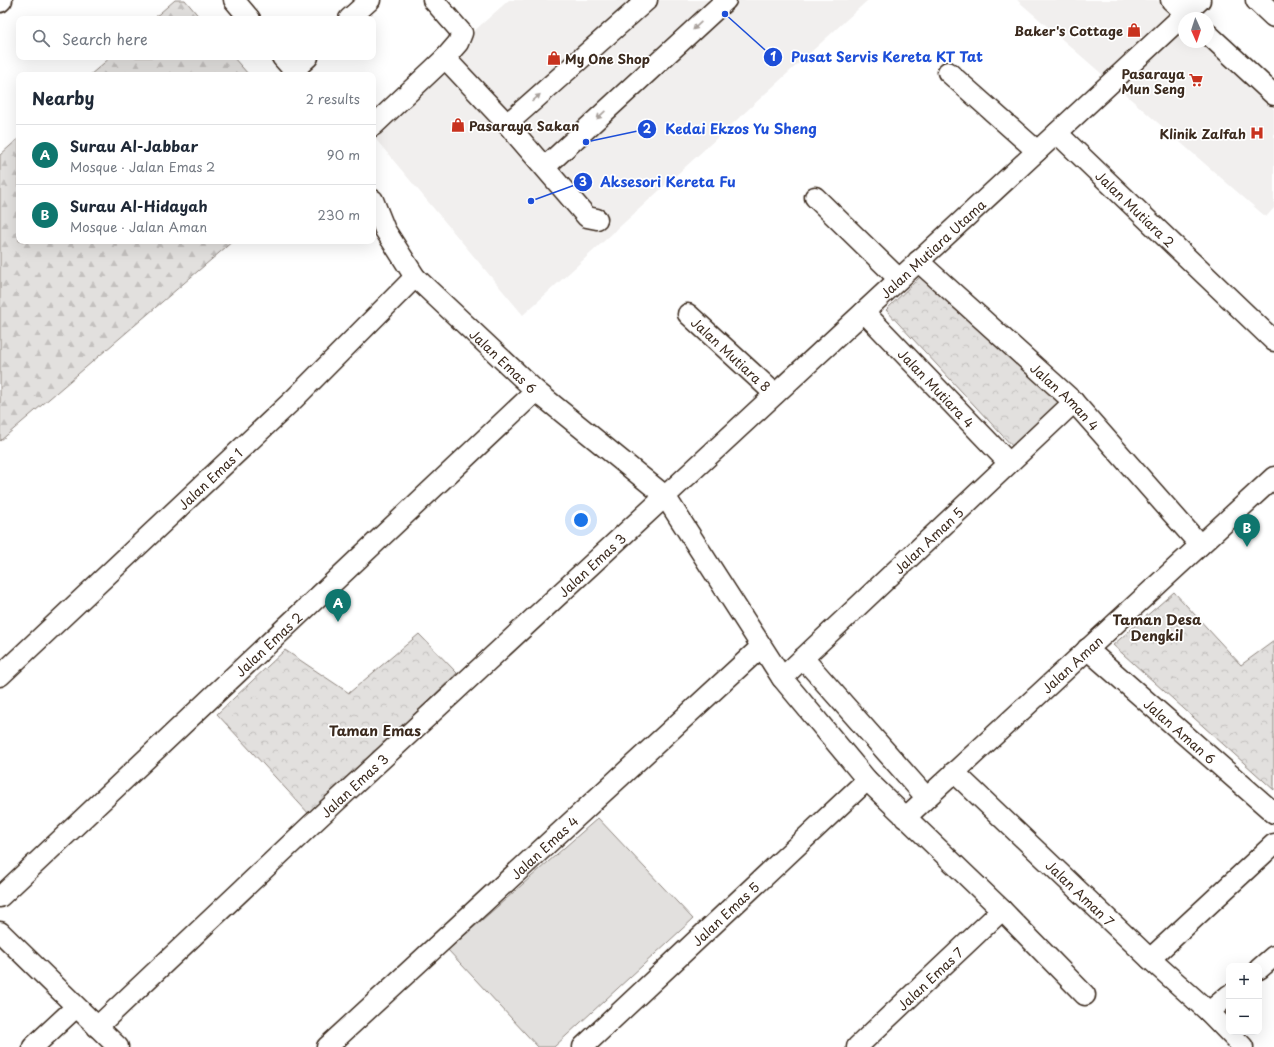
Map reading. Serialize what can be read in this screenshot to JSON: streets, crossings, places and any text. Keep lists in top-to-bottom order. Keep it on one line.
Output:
{"streets":{"street":["Jalan Mutiara 2","Jalan Mutiara Utama","Jalan Mutiara 8","Jalan Emas 6","Jalan Mutiara 4","Jalan Aman 4","Jalan Emas 1","Jalan Aman 5","Jalan Emas 3","Jalan Emas 2","Jalan Aman","Jalan Aman 6","Jalan Emas 4","Jalan Aman 7","Jalan Emas 5","Jalan Emas 7"]},"crossings":[["Jalan Mutiara 2","Jalan Mutiara Utama"],["Jalan Mutiara Utama","Jalan Mutiara 8"],["Jalan Mutiara Utama","Jalan Emas 6"],["Jalan Mutiara Utama","Jalan Mutiara 4"],["Jalan Mutiara Utama","Jalan Aman 4"],["Jalan Mutiara Utama","Jalan Emas 3"],["Jalan Emas 6","Jalan Emas 1"],["Jalan Emas 6","Jalan Aman 5"],["Jalan Emas 6","Jalan Emas 3"],["Jalan Emas 6","Jalan Emas 2"],["Jalan Emas 6","Jalan Aman"],["Jalan Emas 6","Jalan Emas 4"],["Jalan Emas 6","Jalan Emas 5"],["Jalan Emas 6","Jalan Emas 7"],["Jalan Mutiara 4","Jalan Aman 5"],["Jalan Aman 4","Jalan Aman 5"],["Jalan Aman 4","Jalan Aman"],["Jalan Aman","Jalan Aman 6"],["Jalan Aman","Jalan Aman 7"]],"districts":["Taman Desa Dengkil","Taman Emas"],"places":{"other":["Pusat Servis Kereta KT Tat","Kedai Ekzos Yu Sheng","Aksesori Kereta Fu"],"shop":["Baker's Cottage","My One Shop","Pasaraya Sakan"],"supermarket":["Pasaraya Mun Seng"],"hospital":["Klinik Zalfah"]},"north":"bottom","page":{"search":"Search here","heading":["Nearby","2 results"],"list":[{"mark":"A","name":"Surau Al-Jabbar","note":"Mosque · Jalan Emas 2","value":"90 m"},{"mark":"B","name":"Surau Al-Hidayah","note":"Mosque · Jalan Aman","value":"230 m"}],"pins":["B","A"],"map_buttons":["+","−"]}}
